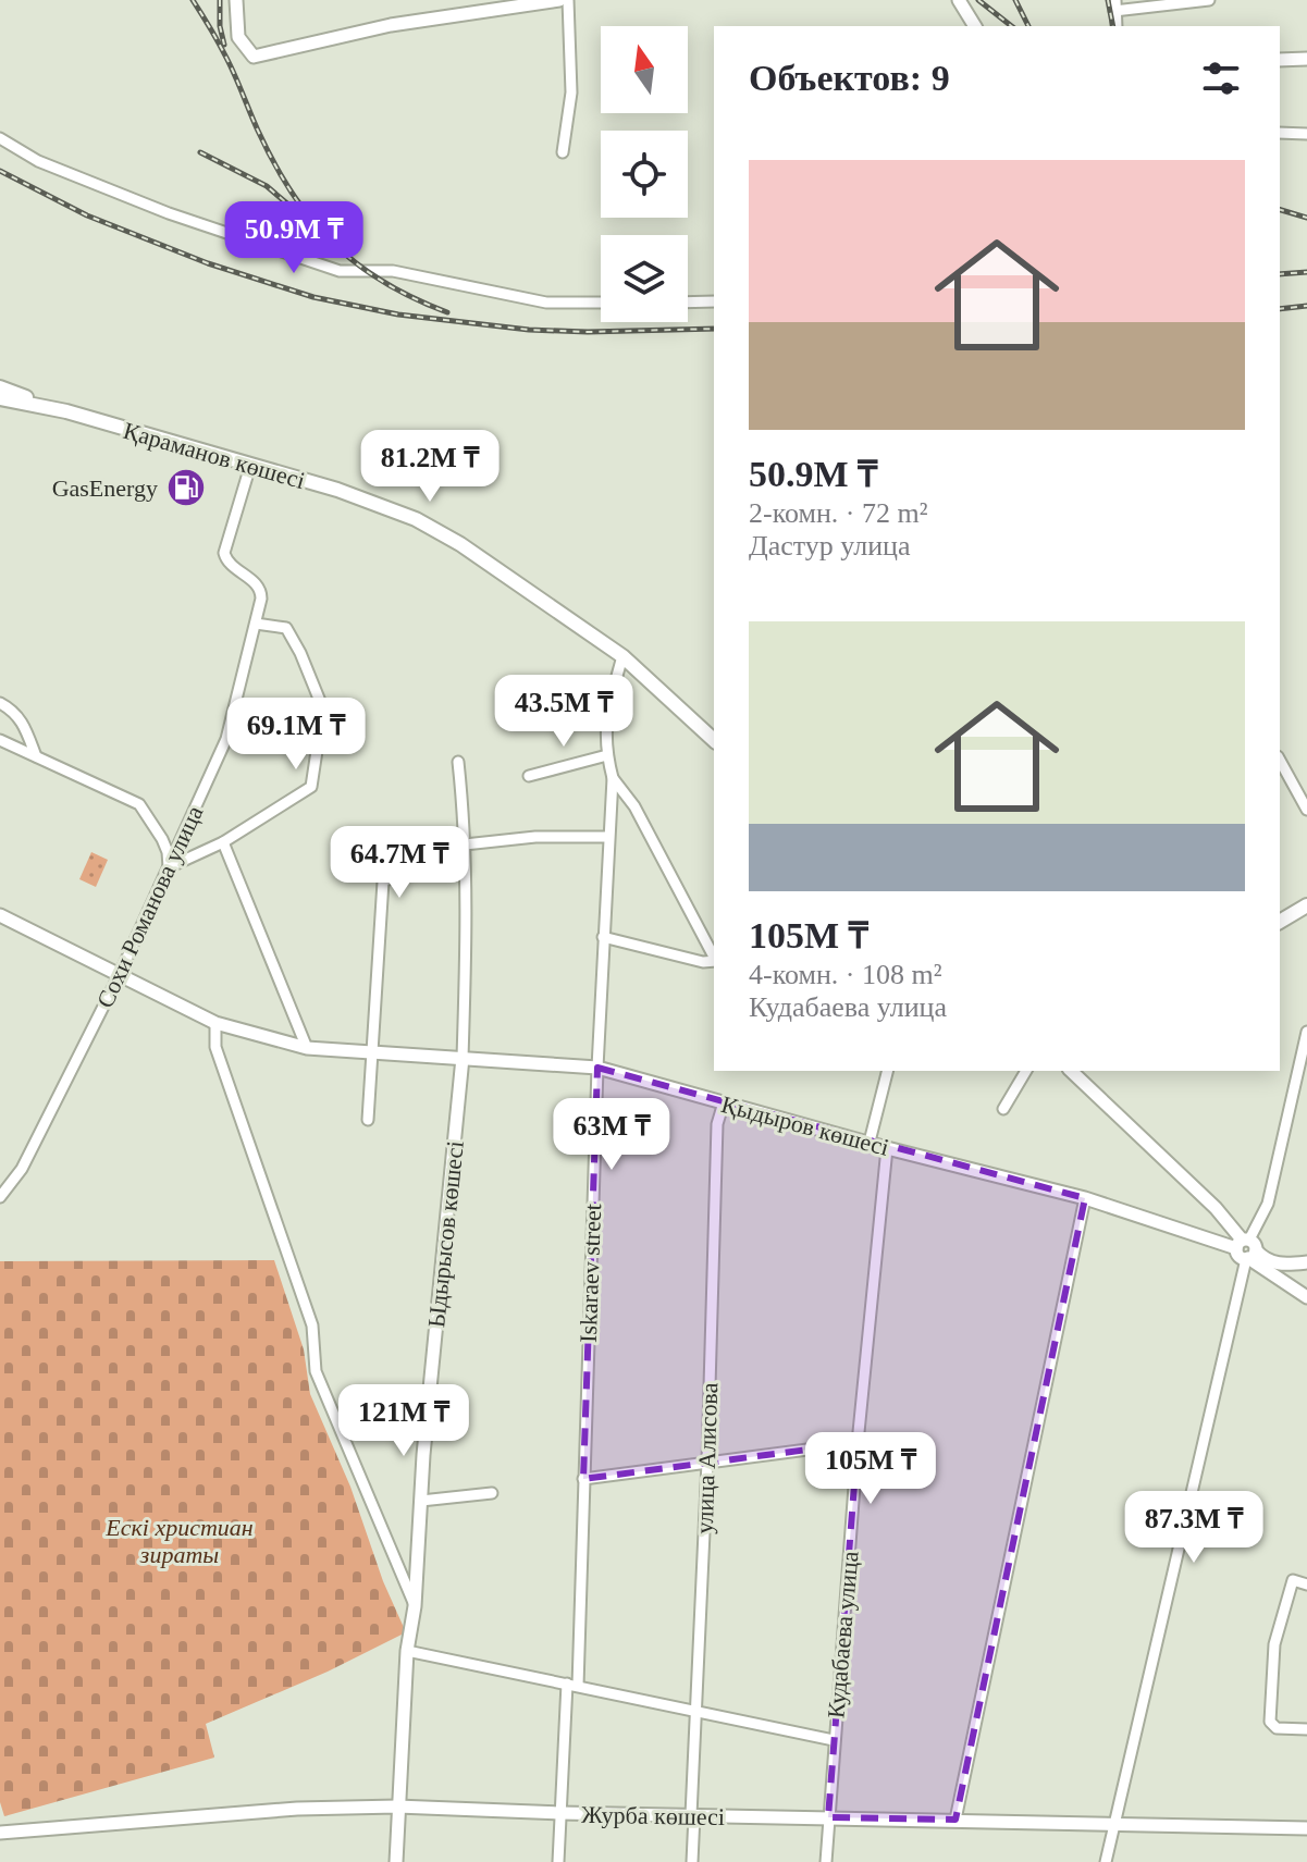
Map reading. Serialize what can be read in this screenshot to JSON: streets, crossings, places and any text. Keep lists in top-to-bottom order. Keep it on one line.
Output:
{"streets":{"main road":["Қараманов көшесі"],"street":["Сохи Романова улица","Қыдыров көшесі","Ыдырысов көшесі","Iskaraev street","улица Алисова","Кудабаева улица","Журба көшесі"]},"crossings":[["Қараманов көшесі","Сохи Романова улица"],["Қараманов көшесі","Iskaraev street"],["Сохи Романова улица","Қыдыров көшесі"],["Қыдыров көшесі","Ыдырысов көшесі"],["Қыдыров көшесі","Iskaraev street"],["Қыдыров көшесі","улица Алисова"],["Қыдыров көшесі","Кудабаева улица"],["Ыдырысов көшесі","Журба көшесі"],["Iskaraev street","Журба көшесі"],["улица Алисова","Журба көшесі"],["Кудабаева улица","Журба көшесі"]],"parks":["Ескі христиан зираты"],"places":{"fuel station":["GasEnergy"]},"north":"top","page":{"heading":"Объектов: 9","list":[{"name":"50.9M ₸","note":"2-комн. · 72 m² · Дастур улица"},{"name":"105M ₸","note":"4-комн. · 108 m² · Кудабаева улица"}],"price":["50.9M ₸","81.2M ₸","43.5M ₸","69.1M ₸","64.7M ₸","63M ₸","121M ₸","105M ₸","87.3M ₸"]}}
